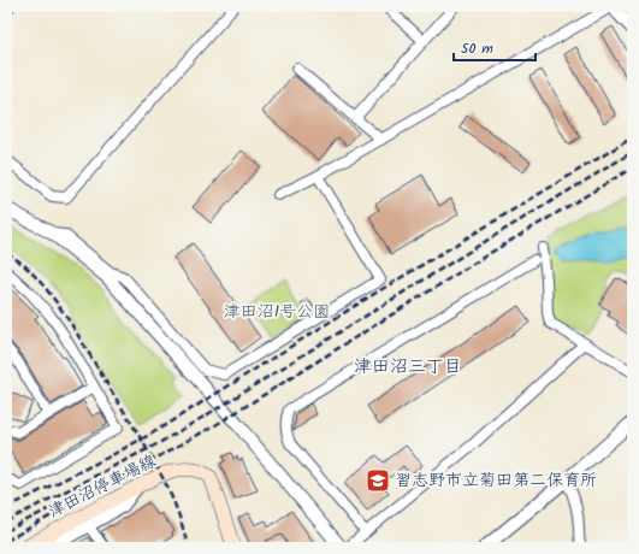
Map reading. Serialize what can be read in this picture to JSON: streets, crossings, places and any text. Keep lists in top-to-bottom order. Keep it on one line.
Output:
{"streets":{"main road":["津田沼停車場線"]},"districts":["津田沼三丁目"],"parks":["津田沼1号公園"],"places":{"school or university":["習志野市立菊田第二保育所"]},"scale_bar":"50 m"}
